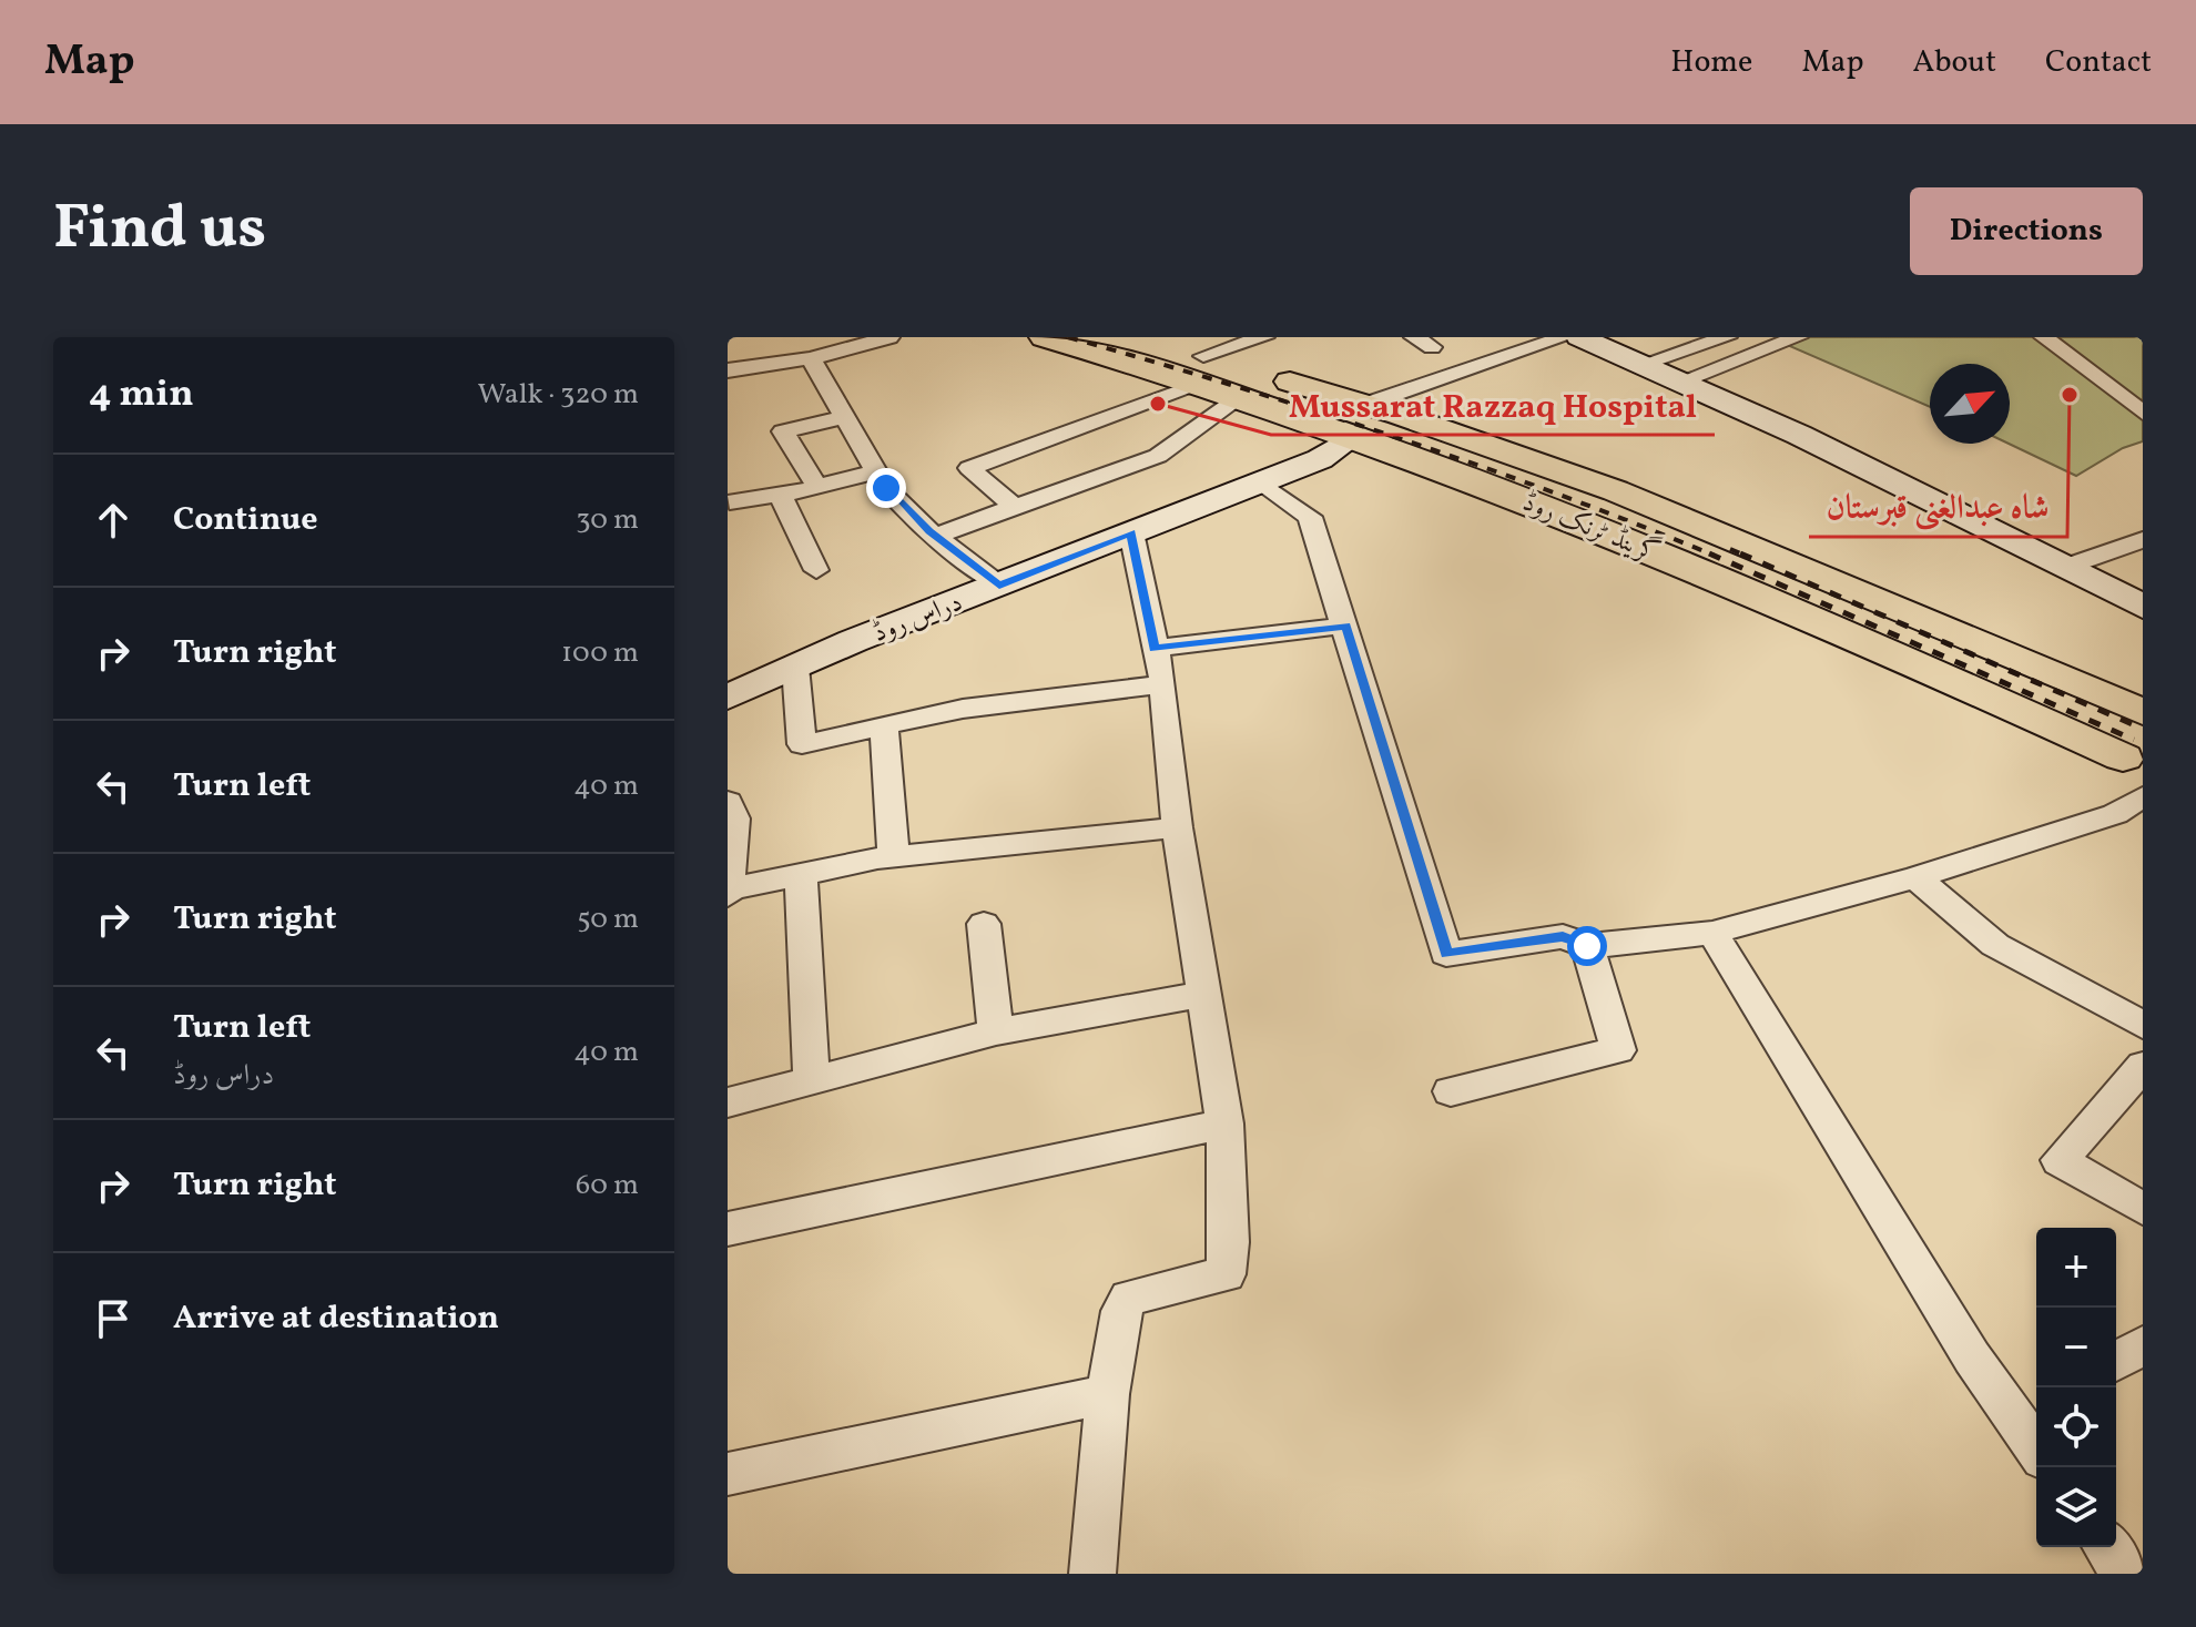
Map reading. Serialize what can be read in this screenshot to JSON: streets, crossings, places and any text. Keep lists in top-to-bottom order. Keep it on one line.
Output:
{"streets":{"main road":["گرینڈ ٹرنک روڈ"],"street":["دراس روڈ"]},"crossings":[["گرینڈ ٹرنک روڈ","دراس روڈ"]],"places":["شاہ عبدالغنی قبرستان","Mussarat Razzaq Hospital"],"north":"top right","page":{"header":"Map","nav":["Home","Map","About","Contact"],"title":"Find us","buttons":"Directions","heading":["4 min","Walk · 320 m"],"list":[["Continue","30 m"],["Turn right","100 m"],["Turn left","40 m"],["Turn right","50 m"],["Turn left","دراس روڈ","40 m"],["Turn right","60 m"],"Arrive at destination"],"map_buttons":["+","−"]}}
